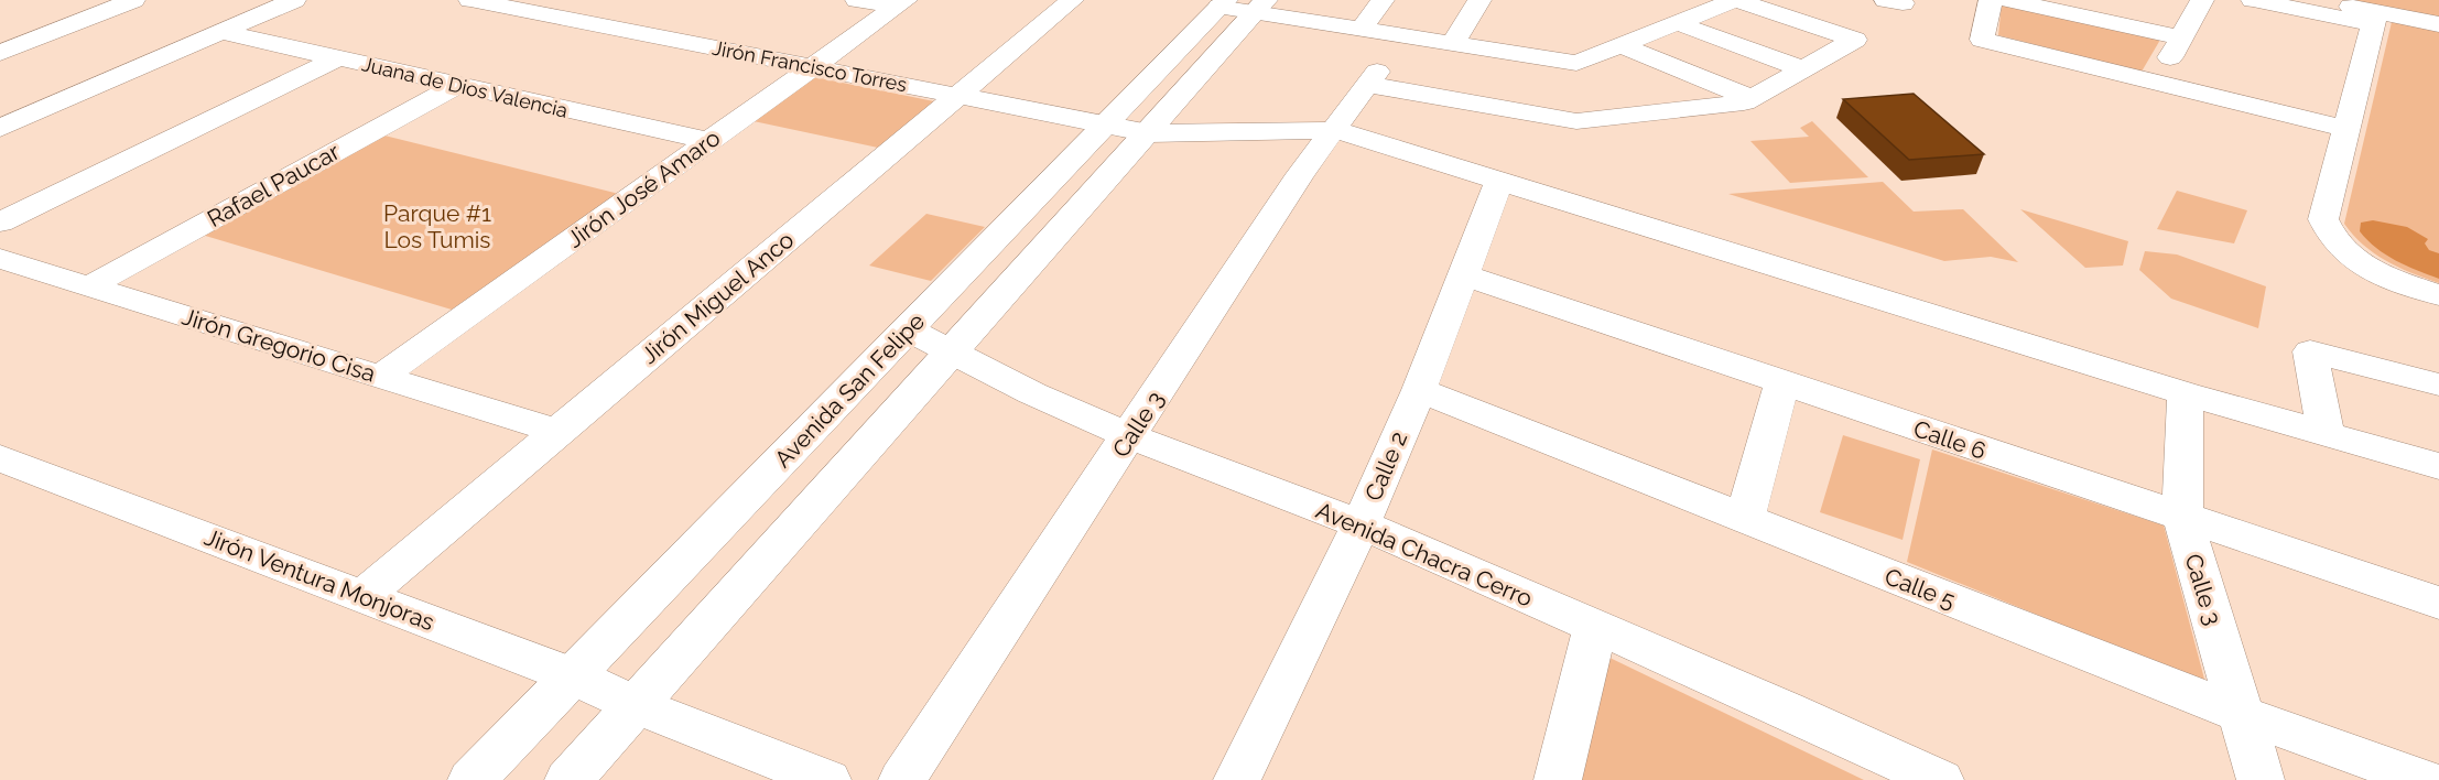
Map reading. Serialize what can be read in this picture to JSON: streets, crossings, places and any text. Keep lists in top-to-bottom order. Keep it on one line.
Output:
{"streets":{"street":["Jirón Francisco Torres","Juana de Dios Valencia","Rafael Paucar","Jirón José Amaro","Jirón Miguel Anco","Jirón Gregorio Cisa","Avenida San Felipe","Calle 3","Calle 6","Calle 2","Avenida Chacra Cerro","Jirón Ventura Monjoras","Calle 5"]},"crossings":[["Jirón Francisco Torres","Jirón José Amaro"],["Jirón Francisco Torres","Jirón Miguel Anco"],["Jirón Francisco Torres","Avenida San Felipe"],["Jirón Francisco Torres","Calle 3"],["Jirón Francisco Torres","Calle 2"],["Juana de Dios Valencia","Rafael Paucar"],["Juana de Dios Valencia","Jirón José Amaro"],["Rafael Paucar","Jirón Gregorio Cisa"],["Jirón José Amaro","Jirón Gregorio Cisa"],["Jirón Miguel Anco","Jirón Gregorio Cisa"],["Jirón Miguel Anco","Jirón Ventura Monjoras"],["Avenida San Felipe","Avenida Chacra Cerro"],["Avenida San Felipe","Jirón Ventura Monjoras"],["Calle 3","Calle 6"],["Calle 3","Avenida Chacra Cerro"],["Calle 3","Calle 5"],["Calle 6","Calle 2"],["Calle 2","Avenida Chacra Cerro"],["Calle 2","Calle 5"]],"parks":["Parque #1 Los Tumis"]}
